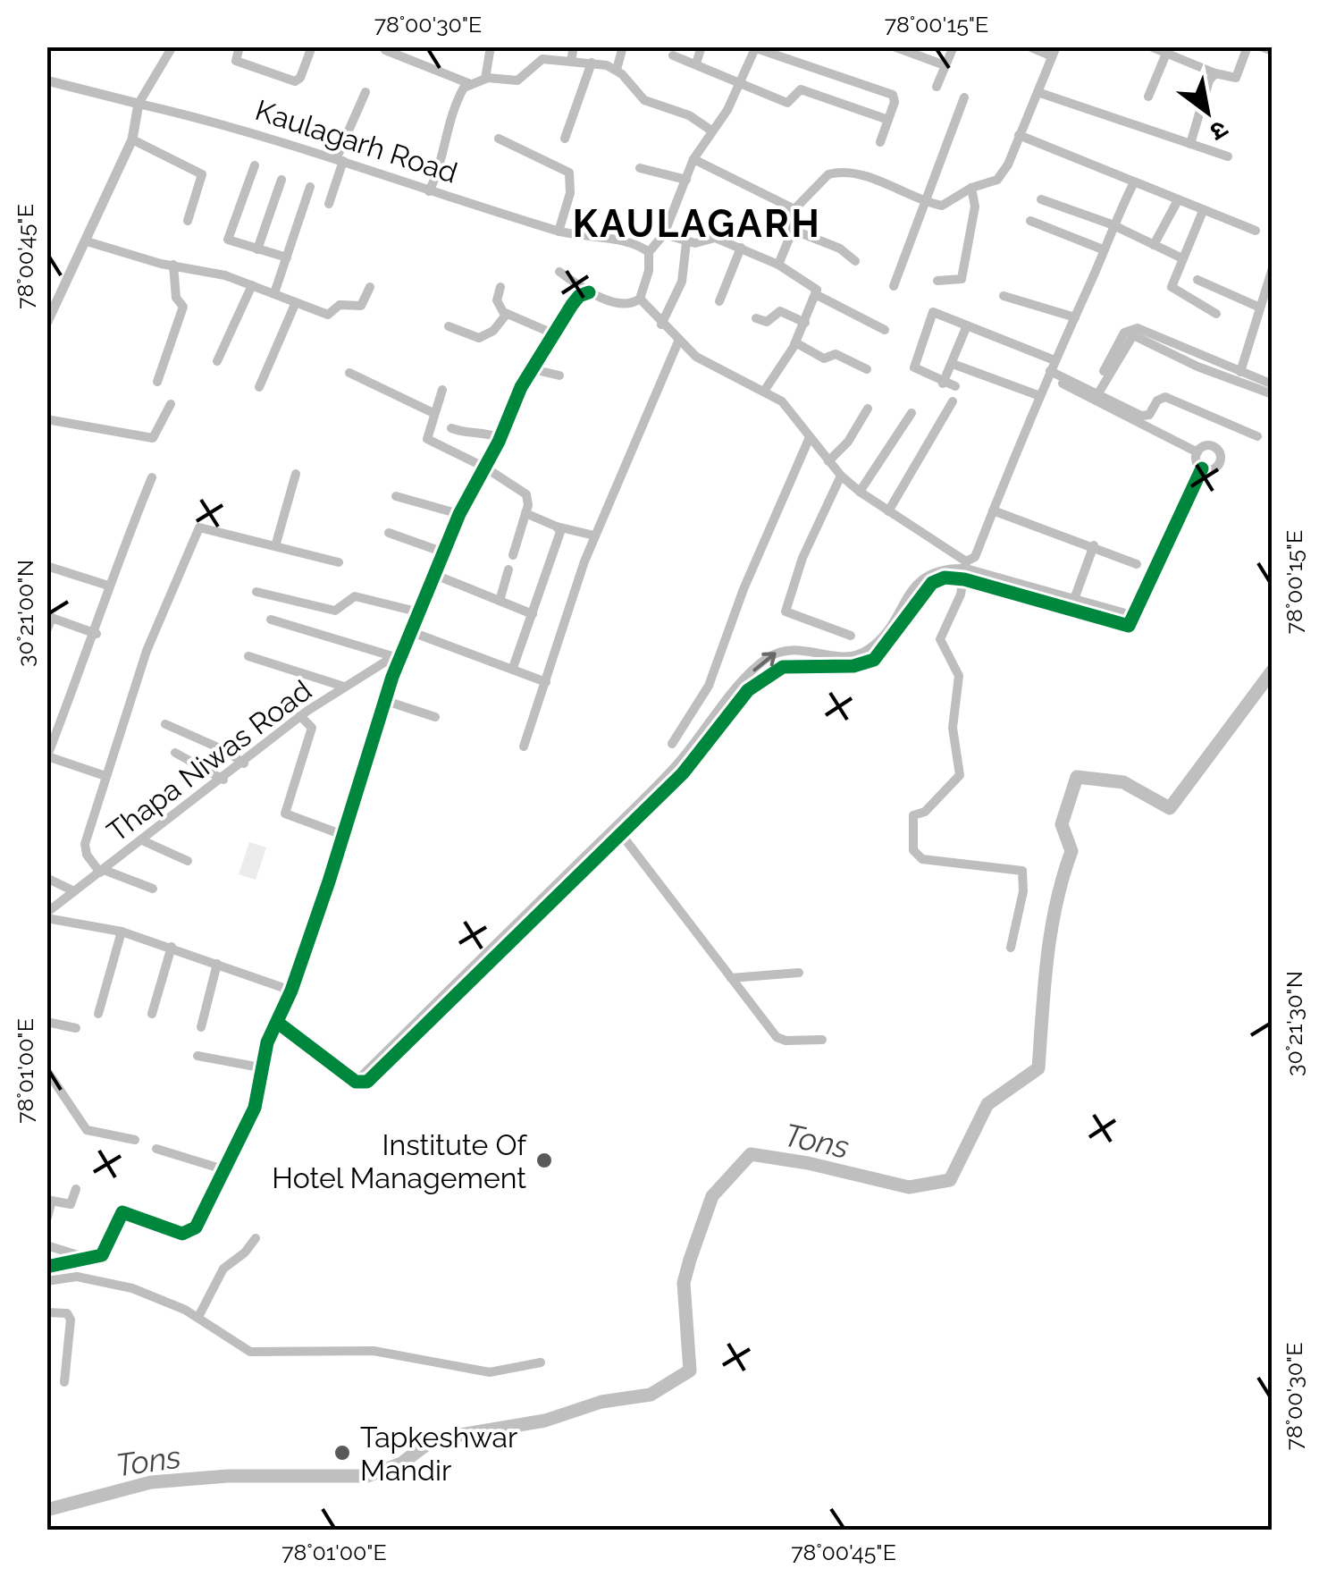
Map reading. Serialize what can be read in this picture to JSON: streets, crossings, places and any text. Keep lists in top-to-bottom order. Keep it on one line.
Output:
{"streets":{"street":["Kaulagarh Road","Thapa Niwas Road"]},"districts":["KAULAGARH"],"water":["Tons"],"places":["Institute Of Hotel Management","Tapkeshwar Mandir"],"north":"bottom right","coordinates":["78°00'30\"E","78°00'15\"E","78°00'45\"E","30°21'00\"N","30°21'30\"N","78°01'00\"E"]}
